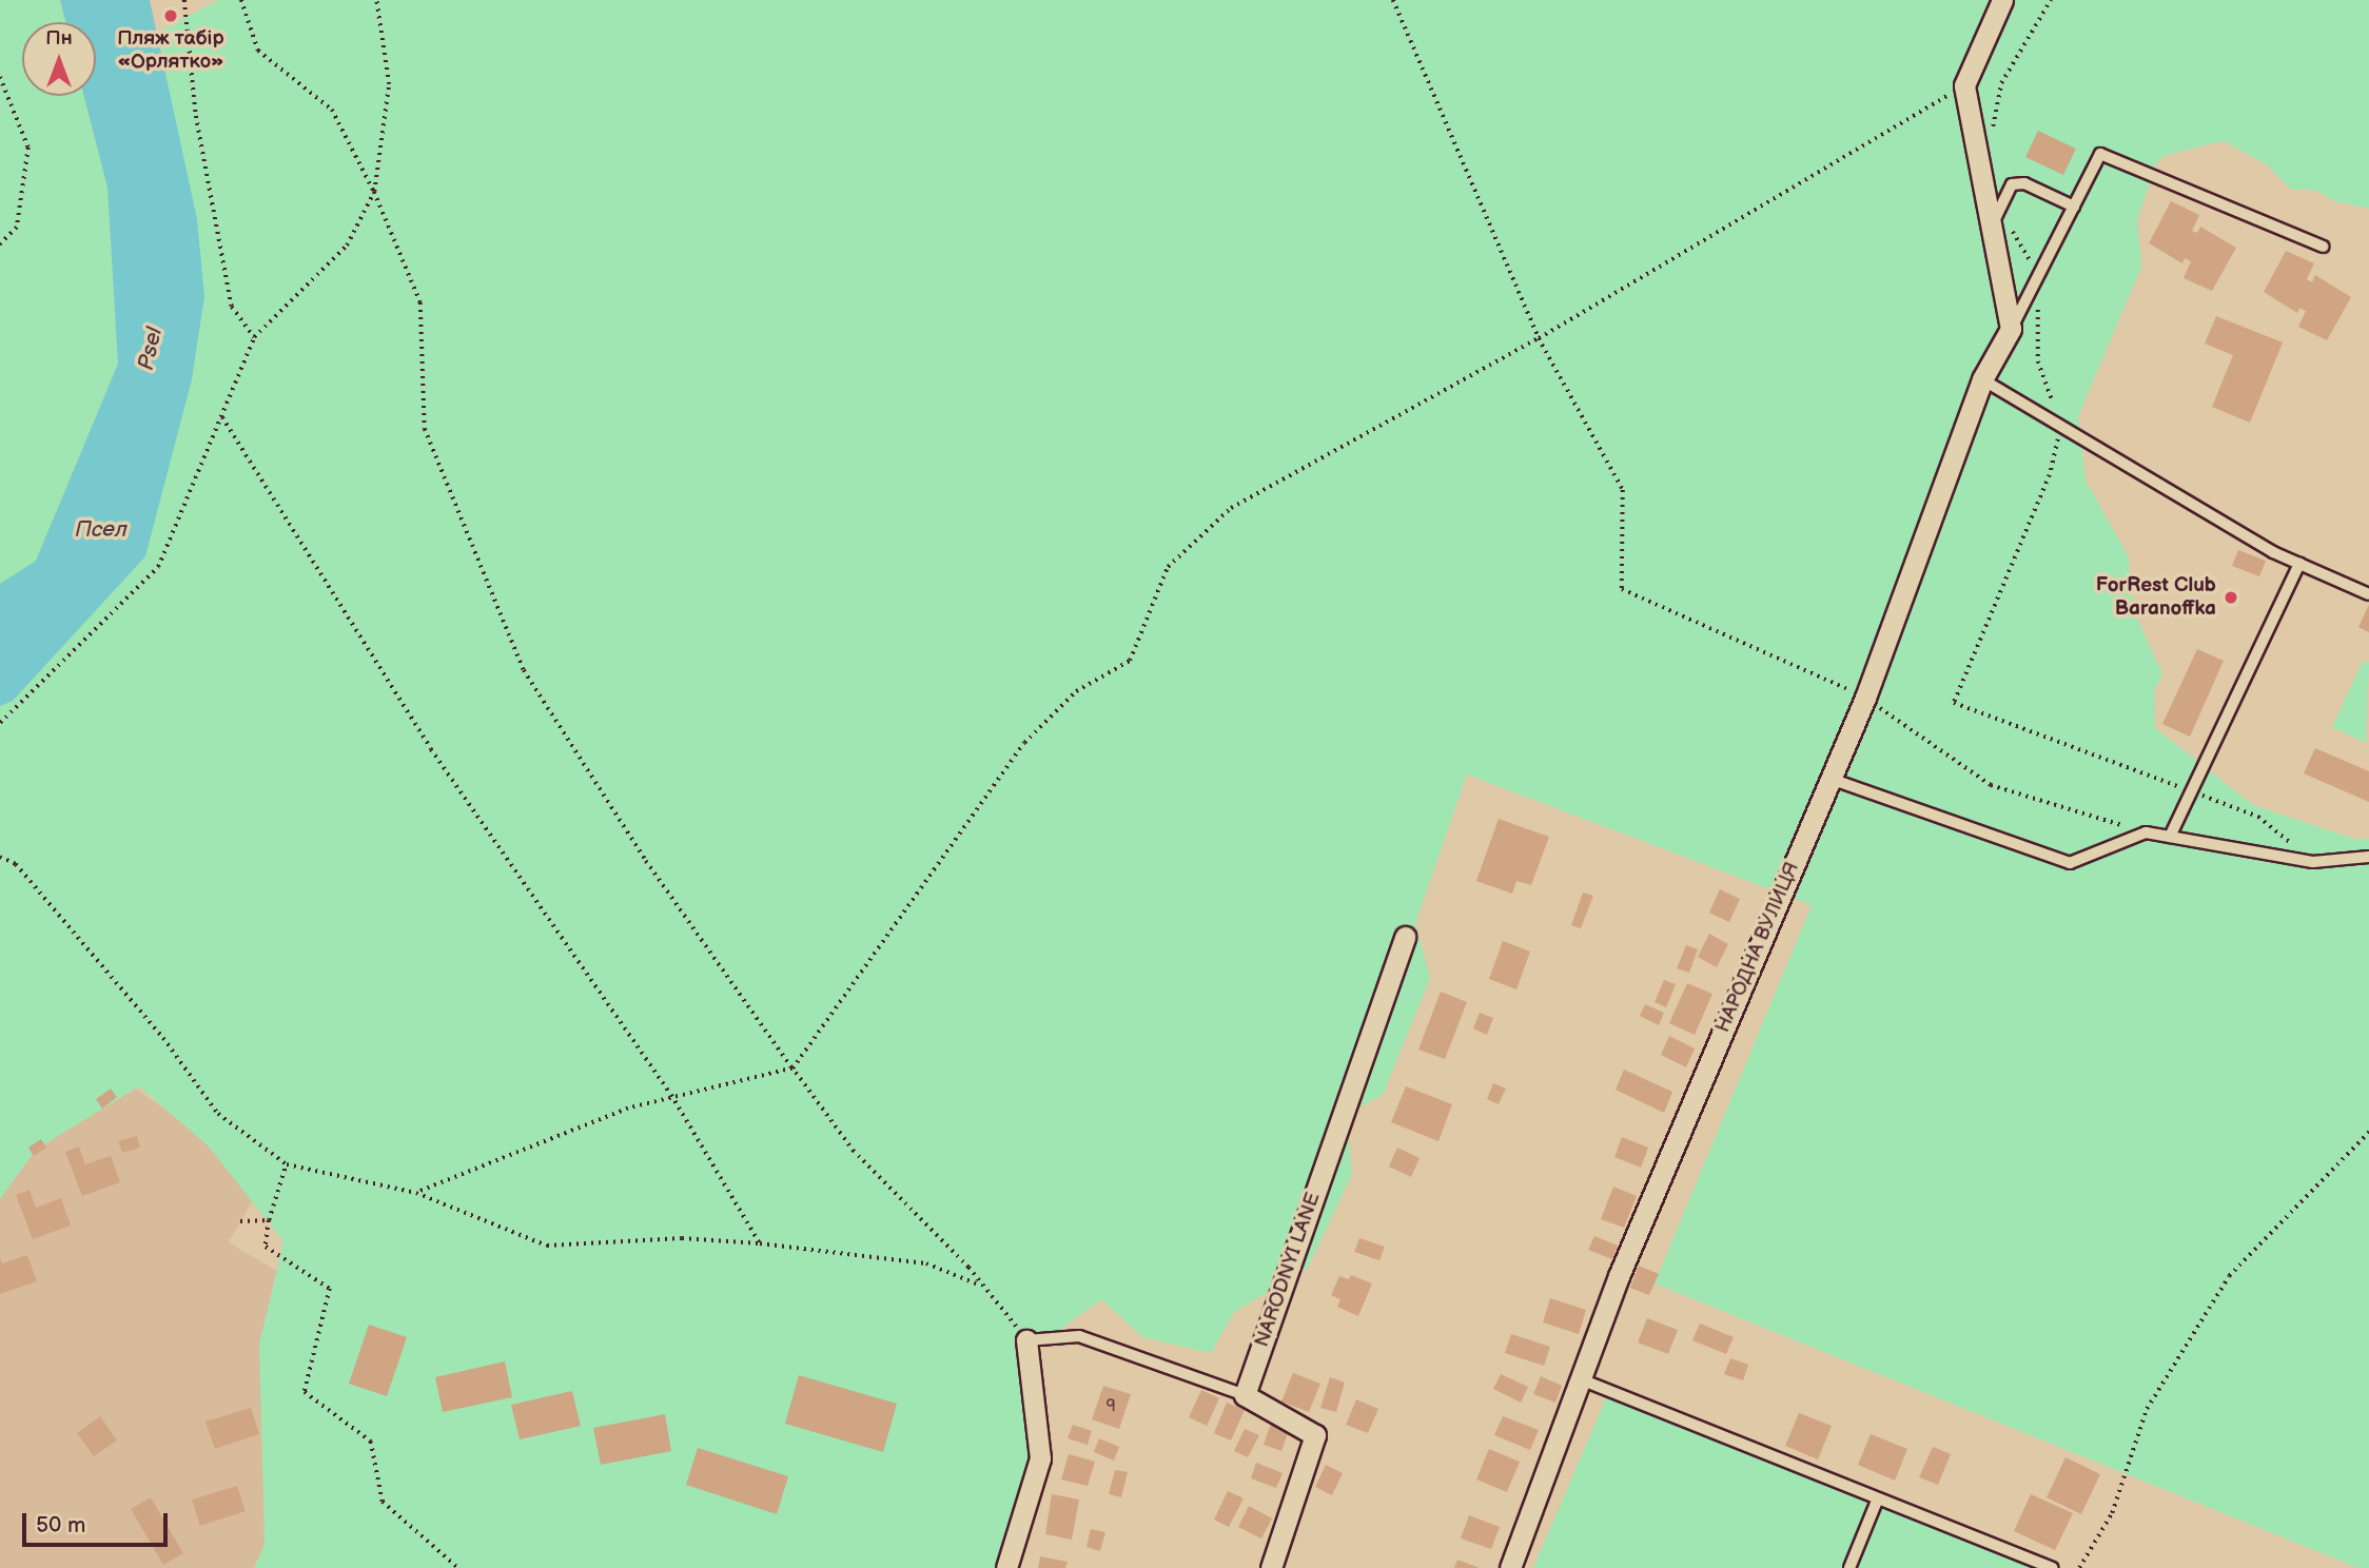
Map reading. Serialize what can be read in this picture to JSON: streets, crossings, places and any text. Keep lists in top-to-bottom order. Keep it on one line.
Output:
{"streets":{"street":["НАРОДНА ВУЛИЦЯ","NARODNYI LANE"]},"water":["Psel","Псел"],"places":["Пляж табір «Орлятко»","ForRest Club Baranoffka"],"house_numbers":["9"],"scale_bar":"50 m","north":"top"}
